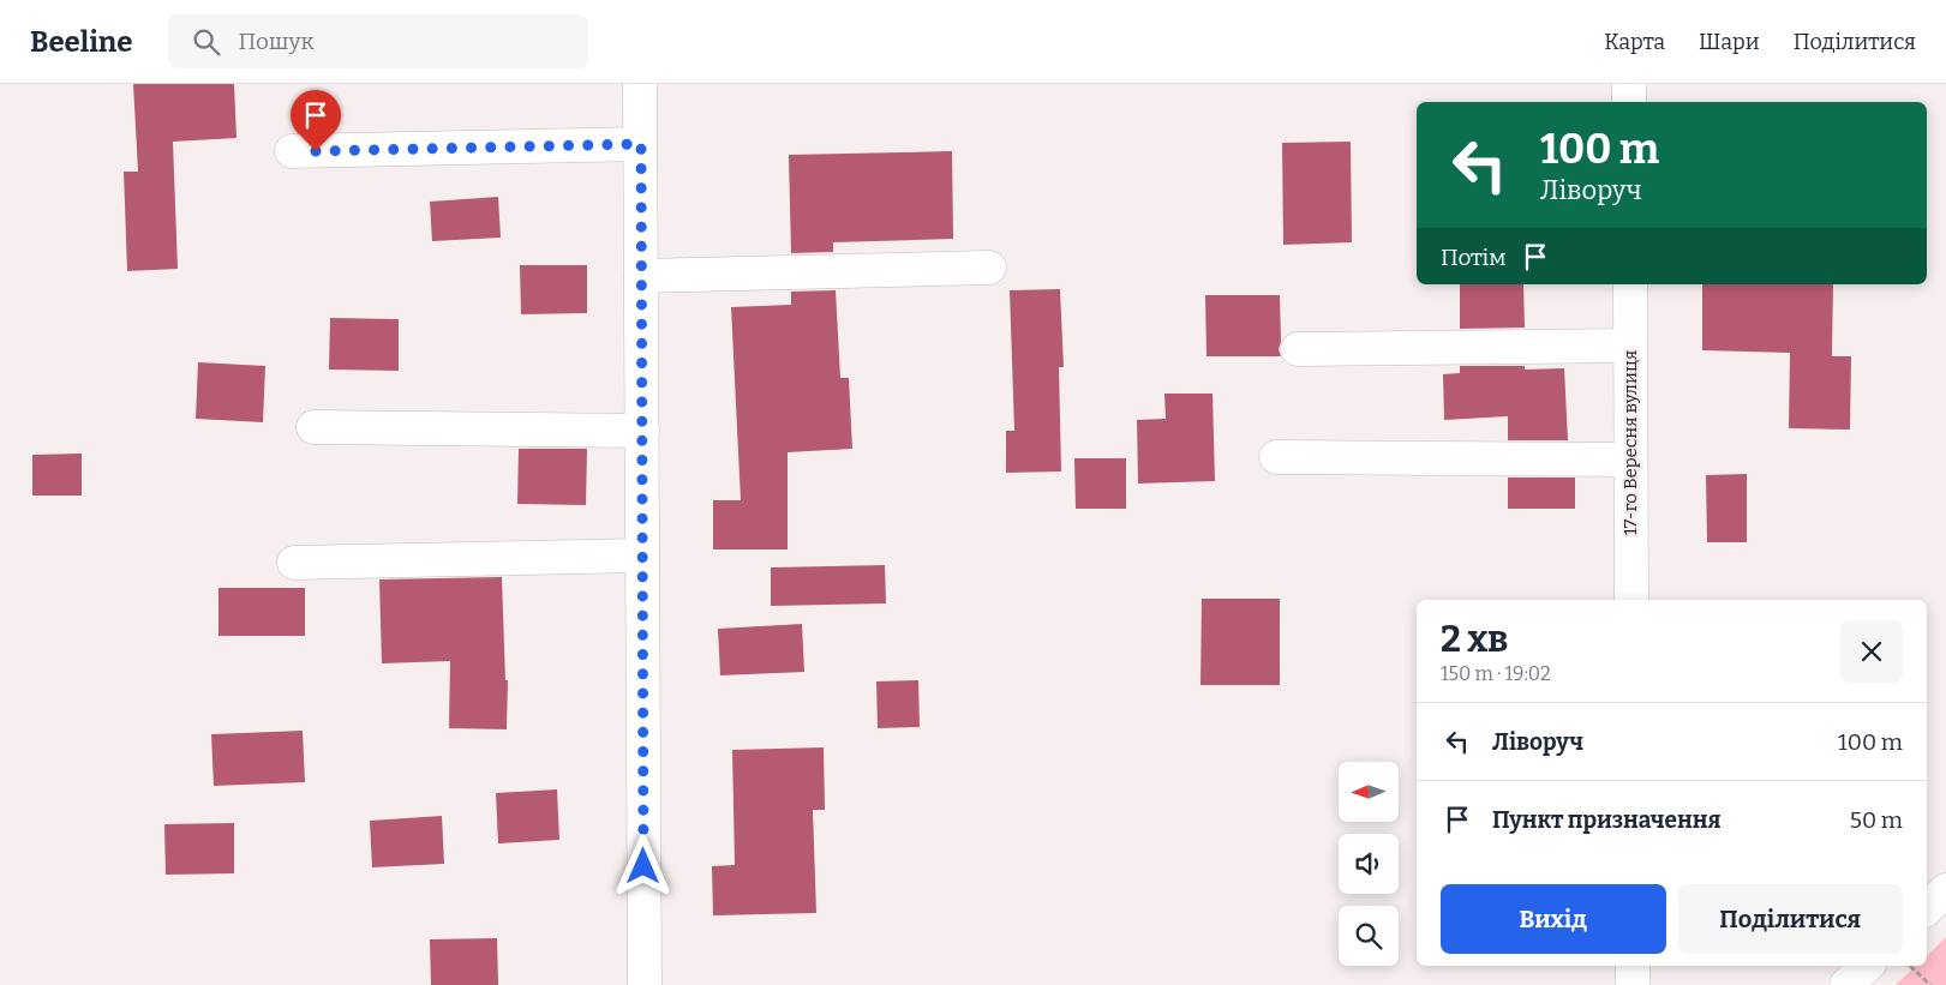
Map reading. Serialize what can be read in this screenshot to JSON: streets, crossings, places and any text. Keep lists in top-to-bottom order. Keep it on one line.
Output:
{"streets":{"street":["17-го Вересня вулиця"]},"north":"left","page":{"header":"Beeline","search":"Пошук","nav":["Карта","Шари","Поділитися"],"turn":["100 m","Ліворуч"],"then":"Потім","heading":["2 хв","150 m · 19:02"],"list":[{"name":"Ліворуч","value":"100 m"},{"name":"Пункт призначення","value":"50 m"}],"buttons":["Вихід","Поділитися"]}}
